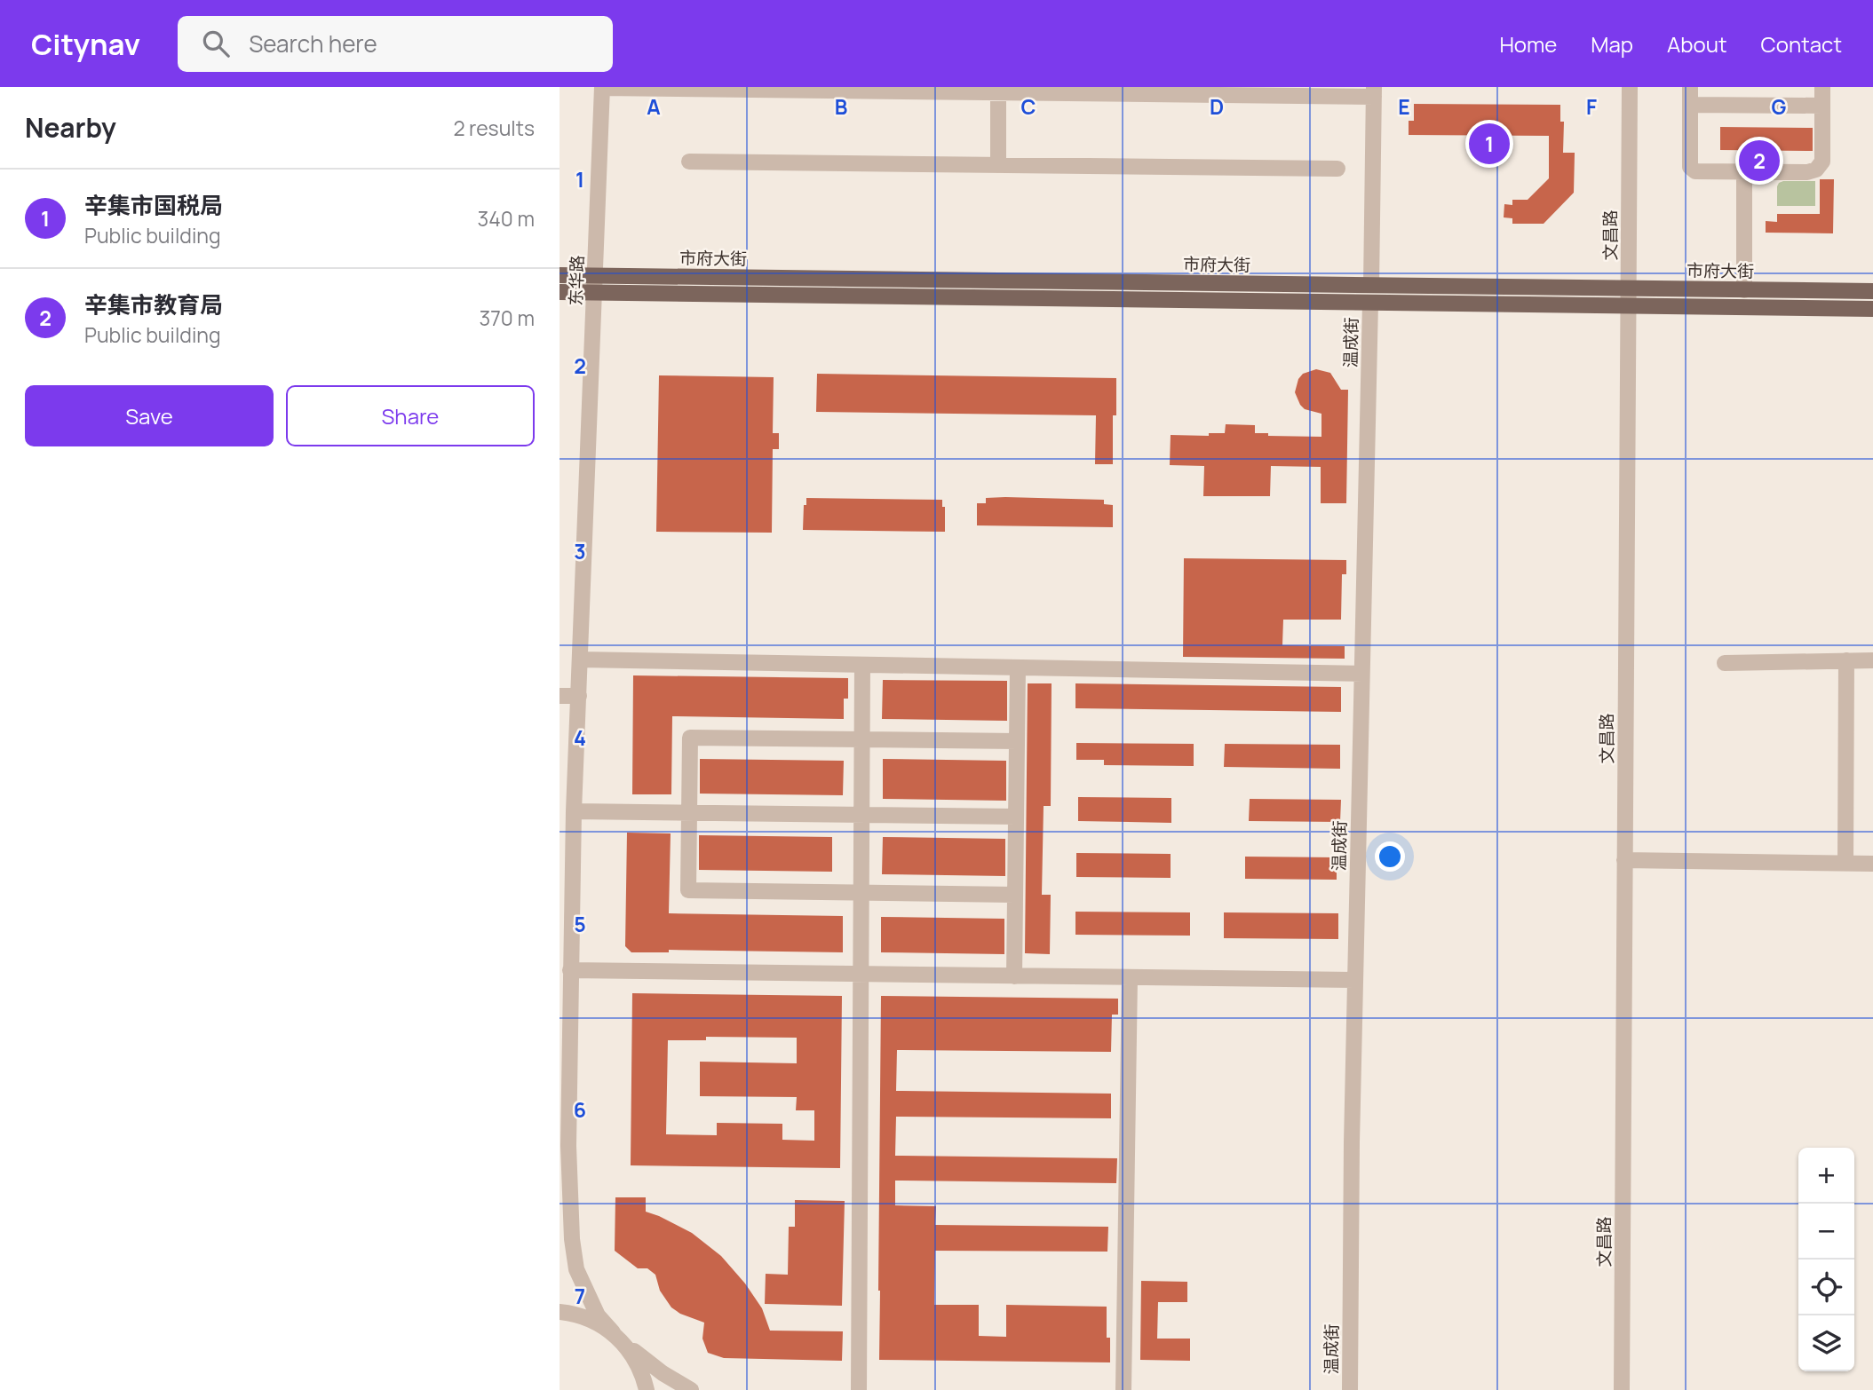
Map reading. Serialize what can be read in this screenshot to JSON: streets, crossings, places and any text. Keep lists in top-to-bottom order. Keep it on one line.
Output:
{"streets":{"main road":["市府大街"],"street":["文昌路","东华路","温成街"]},"crossings":[["文昌路","市府大街"],["市府大街","东华路"],["市府大街","温成街"]],"page":{"header":"Citynav","search":"Search here","nav":["Home","Map","About","Contact"],"heading":["Nearby","2 results"],"pins":["1","2"],"list":[{"mark":"1","name":"辛集市国税局","note":"Public building","value":"340 m"},{"mark":"2","name":"辛集市教育局","note":"Public building","value":"370 m"}],"buttons":["Save","Share"],"map_buttons":["+","−"]},"grid":{"columns":["A","B","C","D","E","F","G"],"rows":["1","2","3","4","5","6","7"]}}
